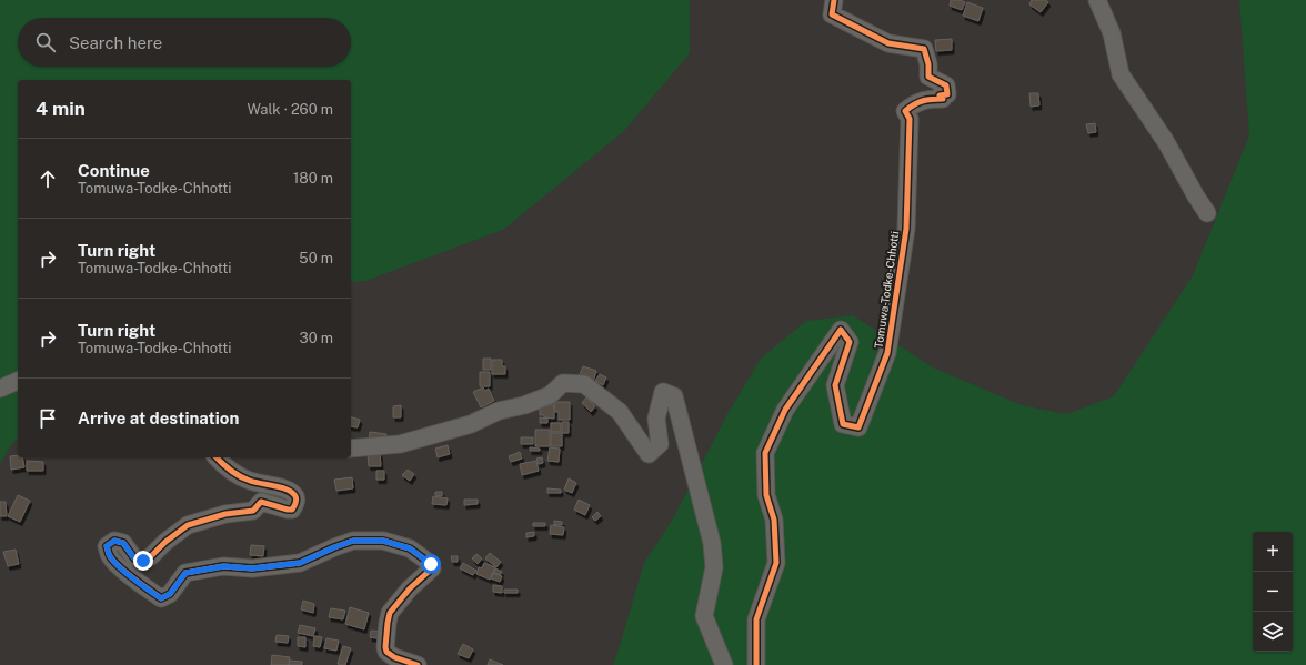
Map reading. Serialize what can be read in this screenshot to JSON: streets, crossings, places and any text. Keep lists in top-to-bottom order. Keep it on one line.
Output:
{"streets":{"street":["Tomuwa-Todke-Chhotti"]},"page":{"search":"Search here","heading":["4 min","Walk · 260 m"],"list":[["Continue","Tomuwa-Todke-Chhotti","180 m"],["Turn right","Tomuwa-Todke-Chhotti","50 m"],["Turn right","Tomuwa-Todke-Chhotti","30 m"],"Arrive at destination"],"map_buttons":["+","−"]}}
